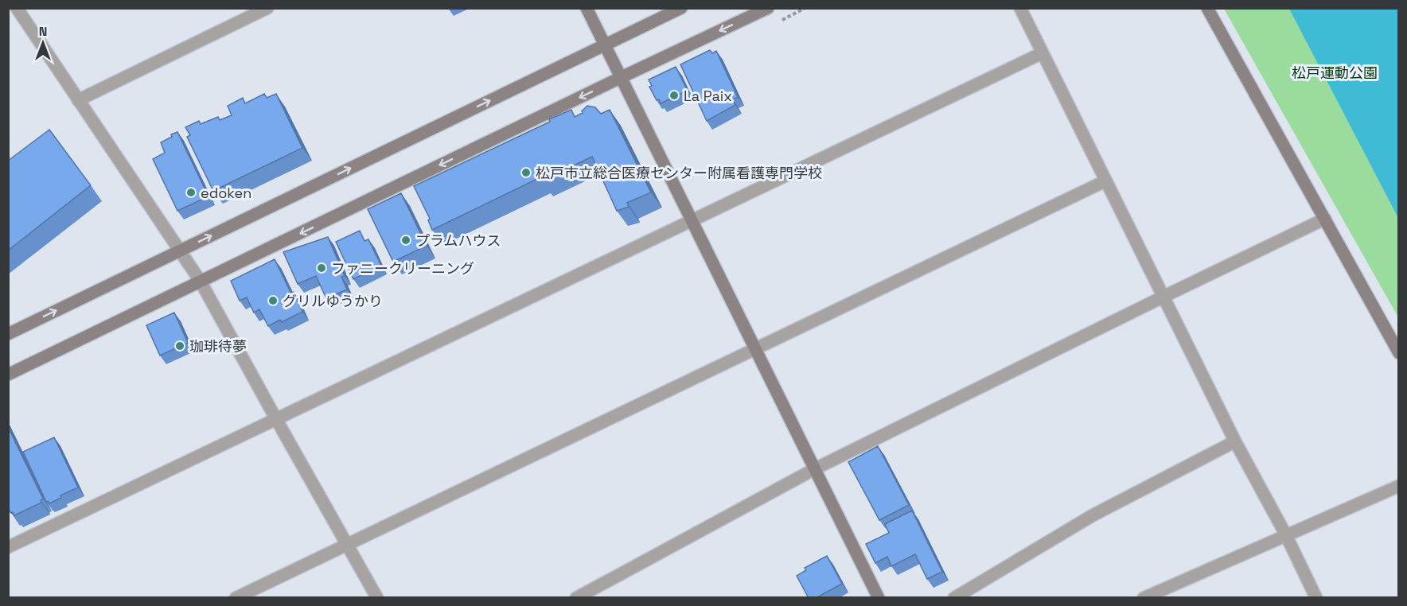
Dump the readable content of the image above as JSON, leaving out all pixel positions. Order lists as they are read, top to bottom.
{
  "parks": ["松戸運動公園"],
  "places": [
    "La Paix",
    "松戸市立総合医療センター附属看護専門学校",
    "edoken",
    "プラムハウス",
    "ファニークリーニング",
    "グリルゆうかり",
    "珈琲待夢"
  ],
  "north": "top"
}
